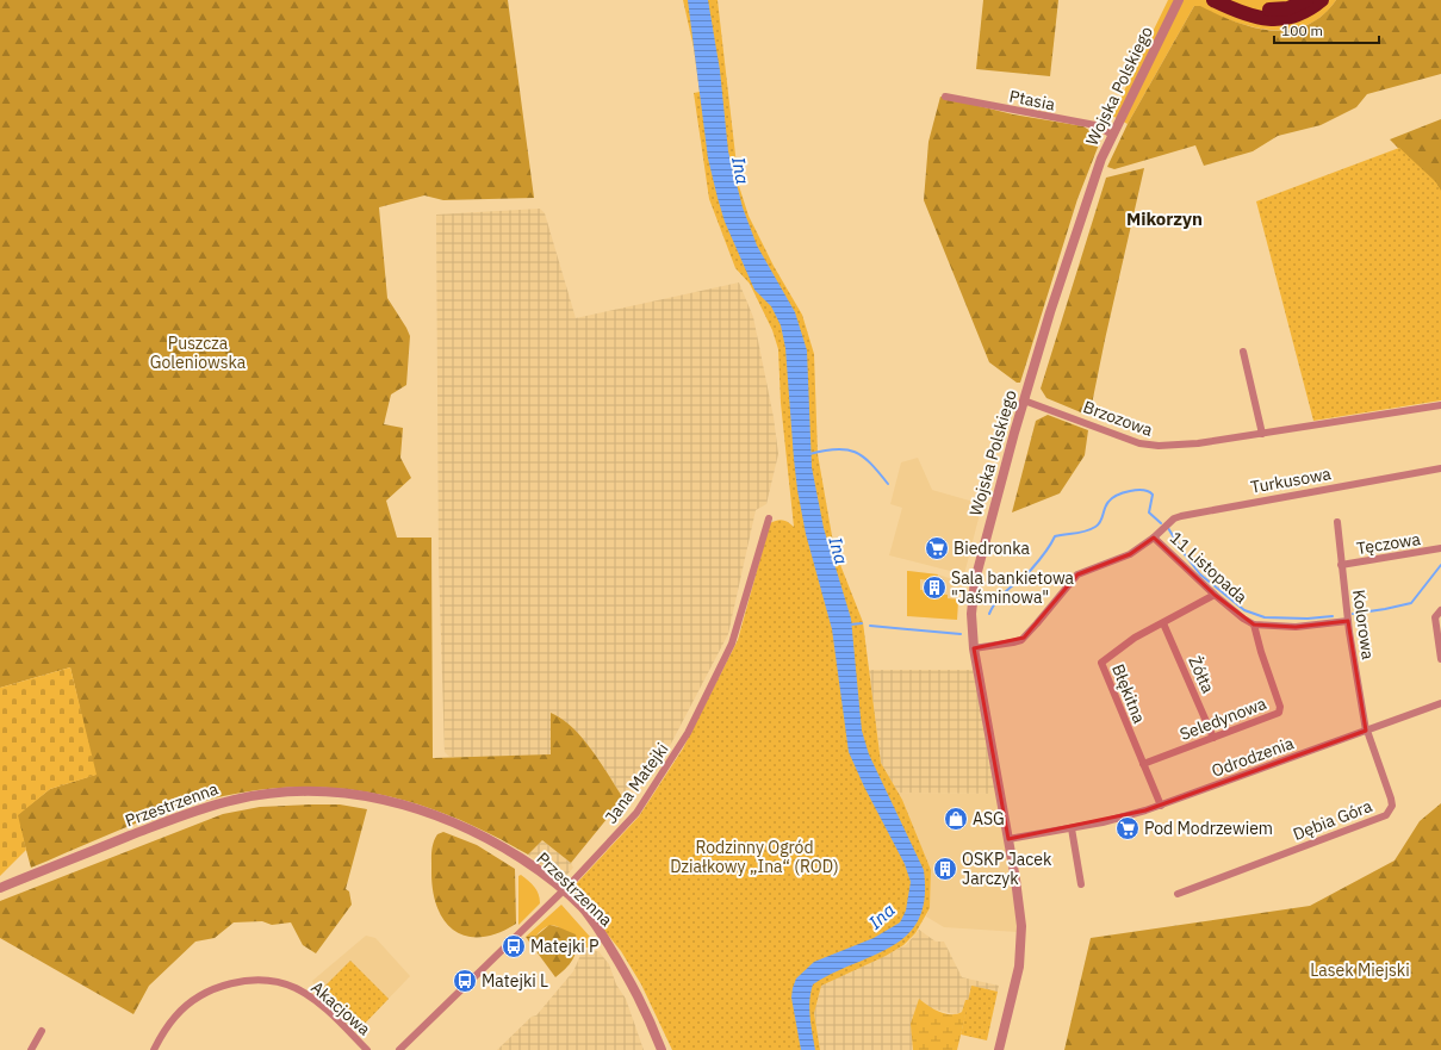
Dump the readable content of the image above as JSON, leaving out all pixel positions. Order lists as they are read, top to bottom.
{
  "streets": {
    "street": [
      "Wojska Polskiego",
      "Ptasia",
      "Brzozowa",
      "Turkusowa",
      "Tęczowa",
      "11 Listopada",
      "Kolorowa",
      "Żółta",
      "Błękitna",
      "Seledynowa",
      "Odrodzenia",
      "Jana Matejki",
      "Przestrzenna",
      "Dębia Góra",
      "Akacjowa"
    ]
  },
  "crossings": [
    ["Wojska Polskiego", "Ptasia"],
    ["Wojska Polskiego", "Brzozowa"],
    ["Wojska Polskiego", "11 Listopada"],
    ["Wojska Polskiego", "Odrodzenia"],
    ["Turkusowa", "11 Listopada"],
    ["Tęczowa", "Kolorowa"],
    ["11 Listopada", "Kolorowa"],
    ["11 Listopada", "Błękitna"],
    ["11 Listopada", "Seledynowa"],
    ["Kolorowa", "Odrodzenia"],
    ["Kolorowa", "Dębia Góra"],
    ["Żółta", "Błękitna"],
    ["Żółta", "Seledynowa"],
    ["Błękitna", "Seledynowa"],
    ["Błękitna", "Odrodzenia"],
    ["Odrodzenia", "Dębia Góra"],
    ["Jana Matejki", "Przestrzenna"]
  ],
  "districts": ["Mikorzyn"],
  "water": ["Ina"],
  "parks": ["Puszcza Goleniowska", "Rodzinny Ogród Działkowy „Ina“ (ROD)", "Lasek Miejski"],
  "places": {
    "supermarket": ["Biedronka", "Pod Modrzewiem"],
    "building": ["Sala bankietowa \"Jaśminowa\"", "OSKP Jacek Jarczyk"],
    "shop": ["ASG"],
    "bus stop": ["Matejki P", "Matejki L"]
  },
  "scale_bar": "100 m"
}
